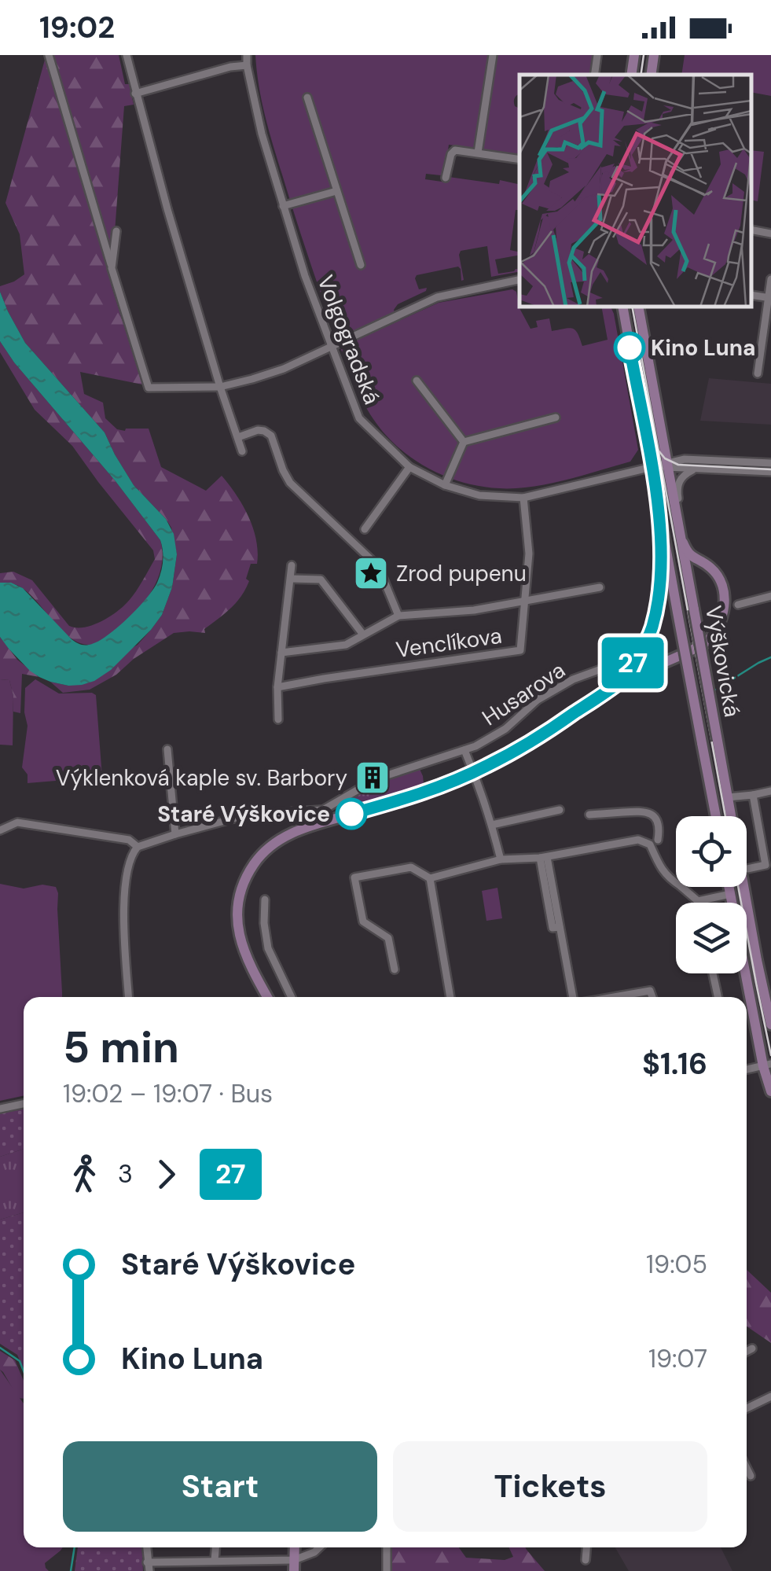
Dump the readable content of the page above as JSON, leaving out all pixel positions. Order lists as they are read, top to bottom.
{
  "streets": {
    "street": [
      "Volgogradská",
      "Venclíkova",
      "Výškovická",
      "Husarova"
    ]
  },
  "crossings": [
    ["Volgogradská", "Venclíkova"],
    ["Volgogradská", "Výškovická"]
  ],
  "places": {
    "other": ["Kino Luna", "Staré Výškovice"],
    "place": ["Zrod pupenu"],
    "building": ["Výklenková kaple sv. Barbory"]
  },
  "lines": ["bus line 27"],
  "page": {
    "status": "19:02",
    "on_map": "27",
    "heading": ["5 min", "19:02 – 19:07 · Bus", "$1.16"],
    "legs": ["3", "27"],
    "list": [
      {
        "name": "Staré Výškovice",
        "value": "19:05"
      },
      {
        "name": "Kino Luna",
        "value": "19:07"
      }
    ],
    "buttons": ["Start", "Tickets"]
  }
}
